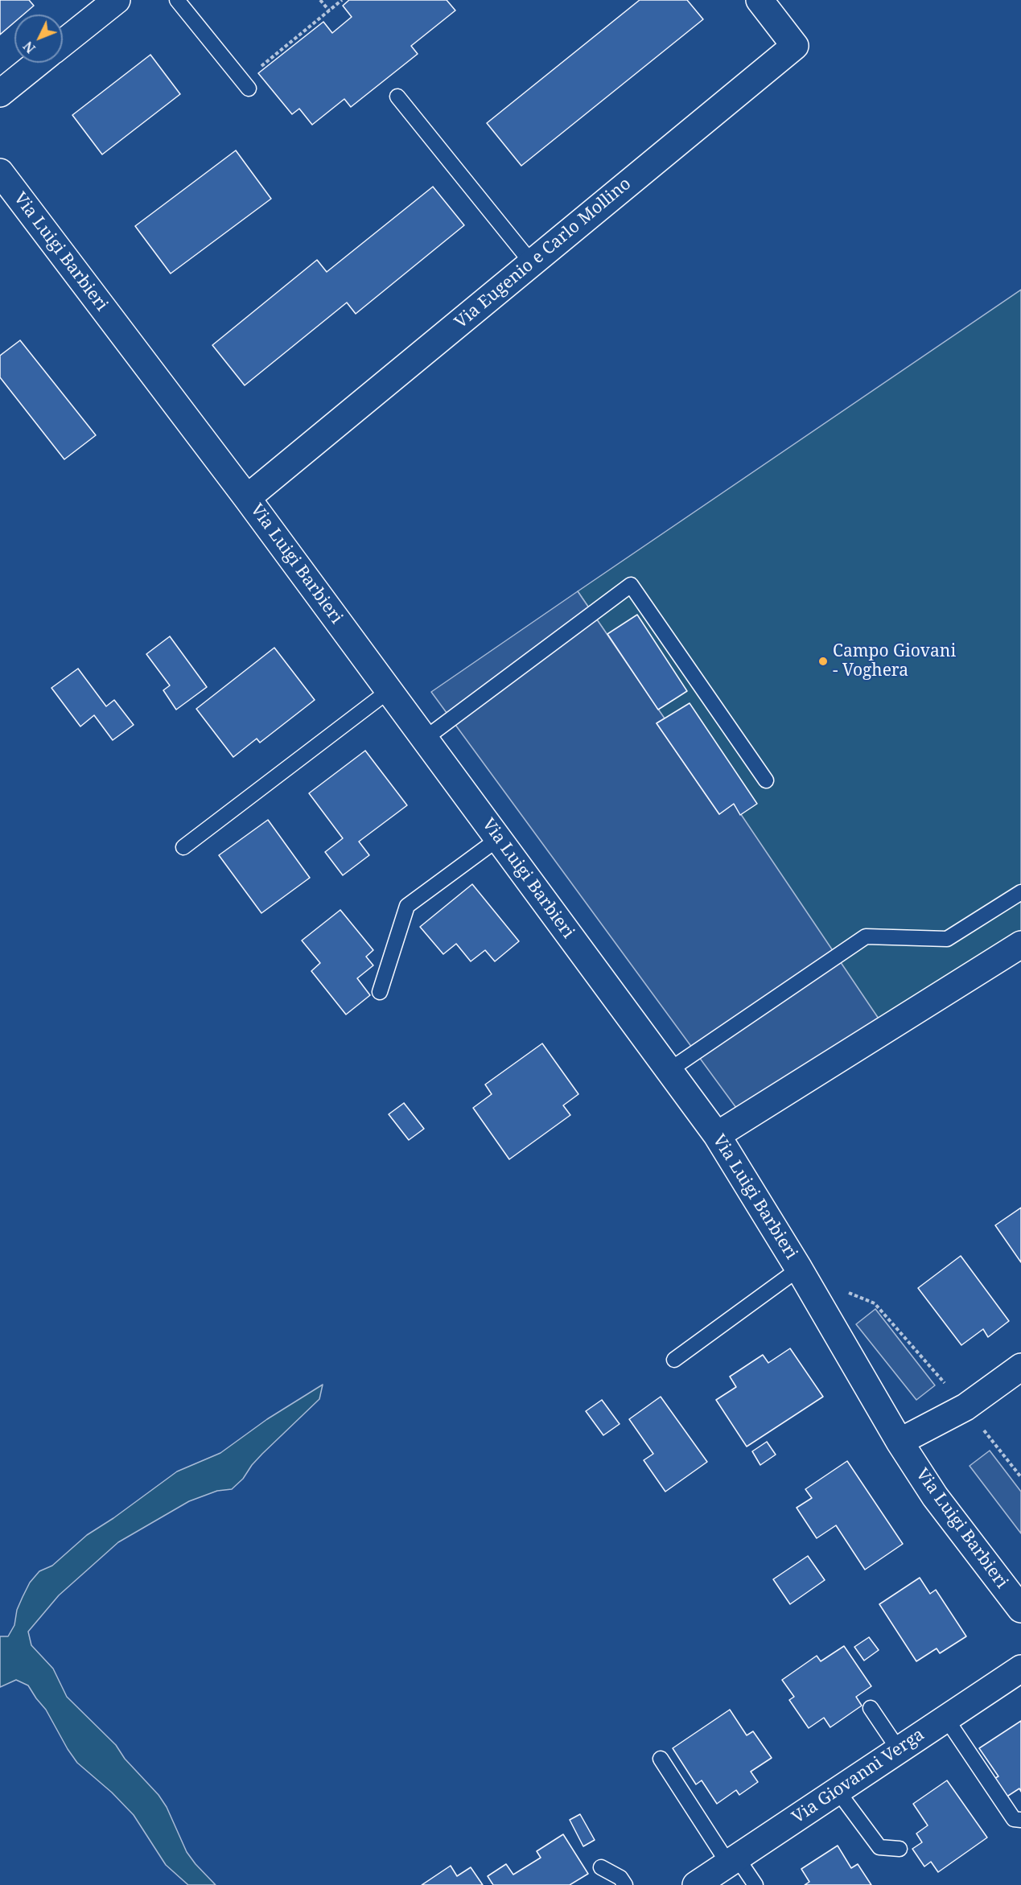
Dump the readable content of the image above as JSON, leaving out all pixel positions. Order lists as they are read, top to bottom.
{
  "streets": {
    "street": ["Via Luigi Barbieri", "Via Eugenio e Carlo Mollino", "Via Giovanni Verga"]
  },
  "crossings": [
    ["Via Luigi Barbieri", "Via Eugenio e Carlo Mollino"]
  ],
  "places": ["Campo Giovani - Voghera"],
  "north": "bottom left"
}
